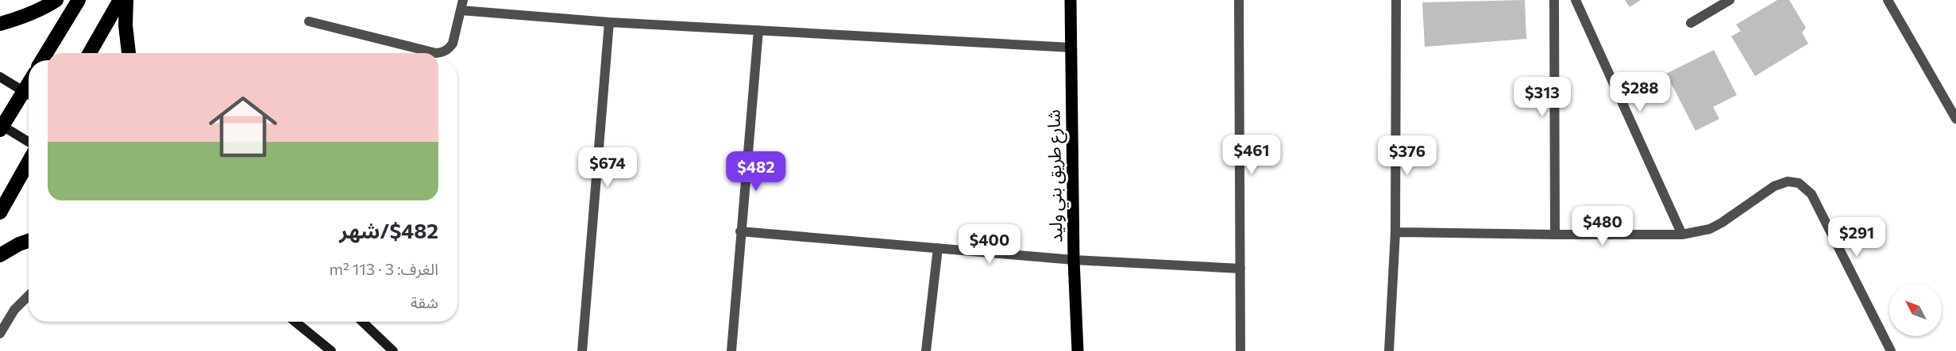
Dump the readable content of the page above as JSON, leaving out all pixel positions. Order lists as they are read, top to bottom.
{
  "streets": {
    "main road": ["شارع طريق بني وليد"]
  },
  "north": "top left",
  "page": {
    "list": [
      {
        "name": "$482/شهر",
        "note": "الغرف: 3 · 113 m² · شقة"
      }
    ],
    "price": [
      "$288",
      "$313",
      "$461",
      "$376",
      "$674",
      "$482",
      "$480",
      "$291",
      "$400"
    ]
  }
}
